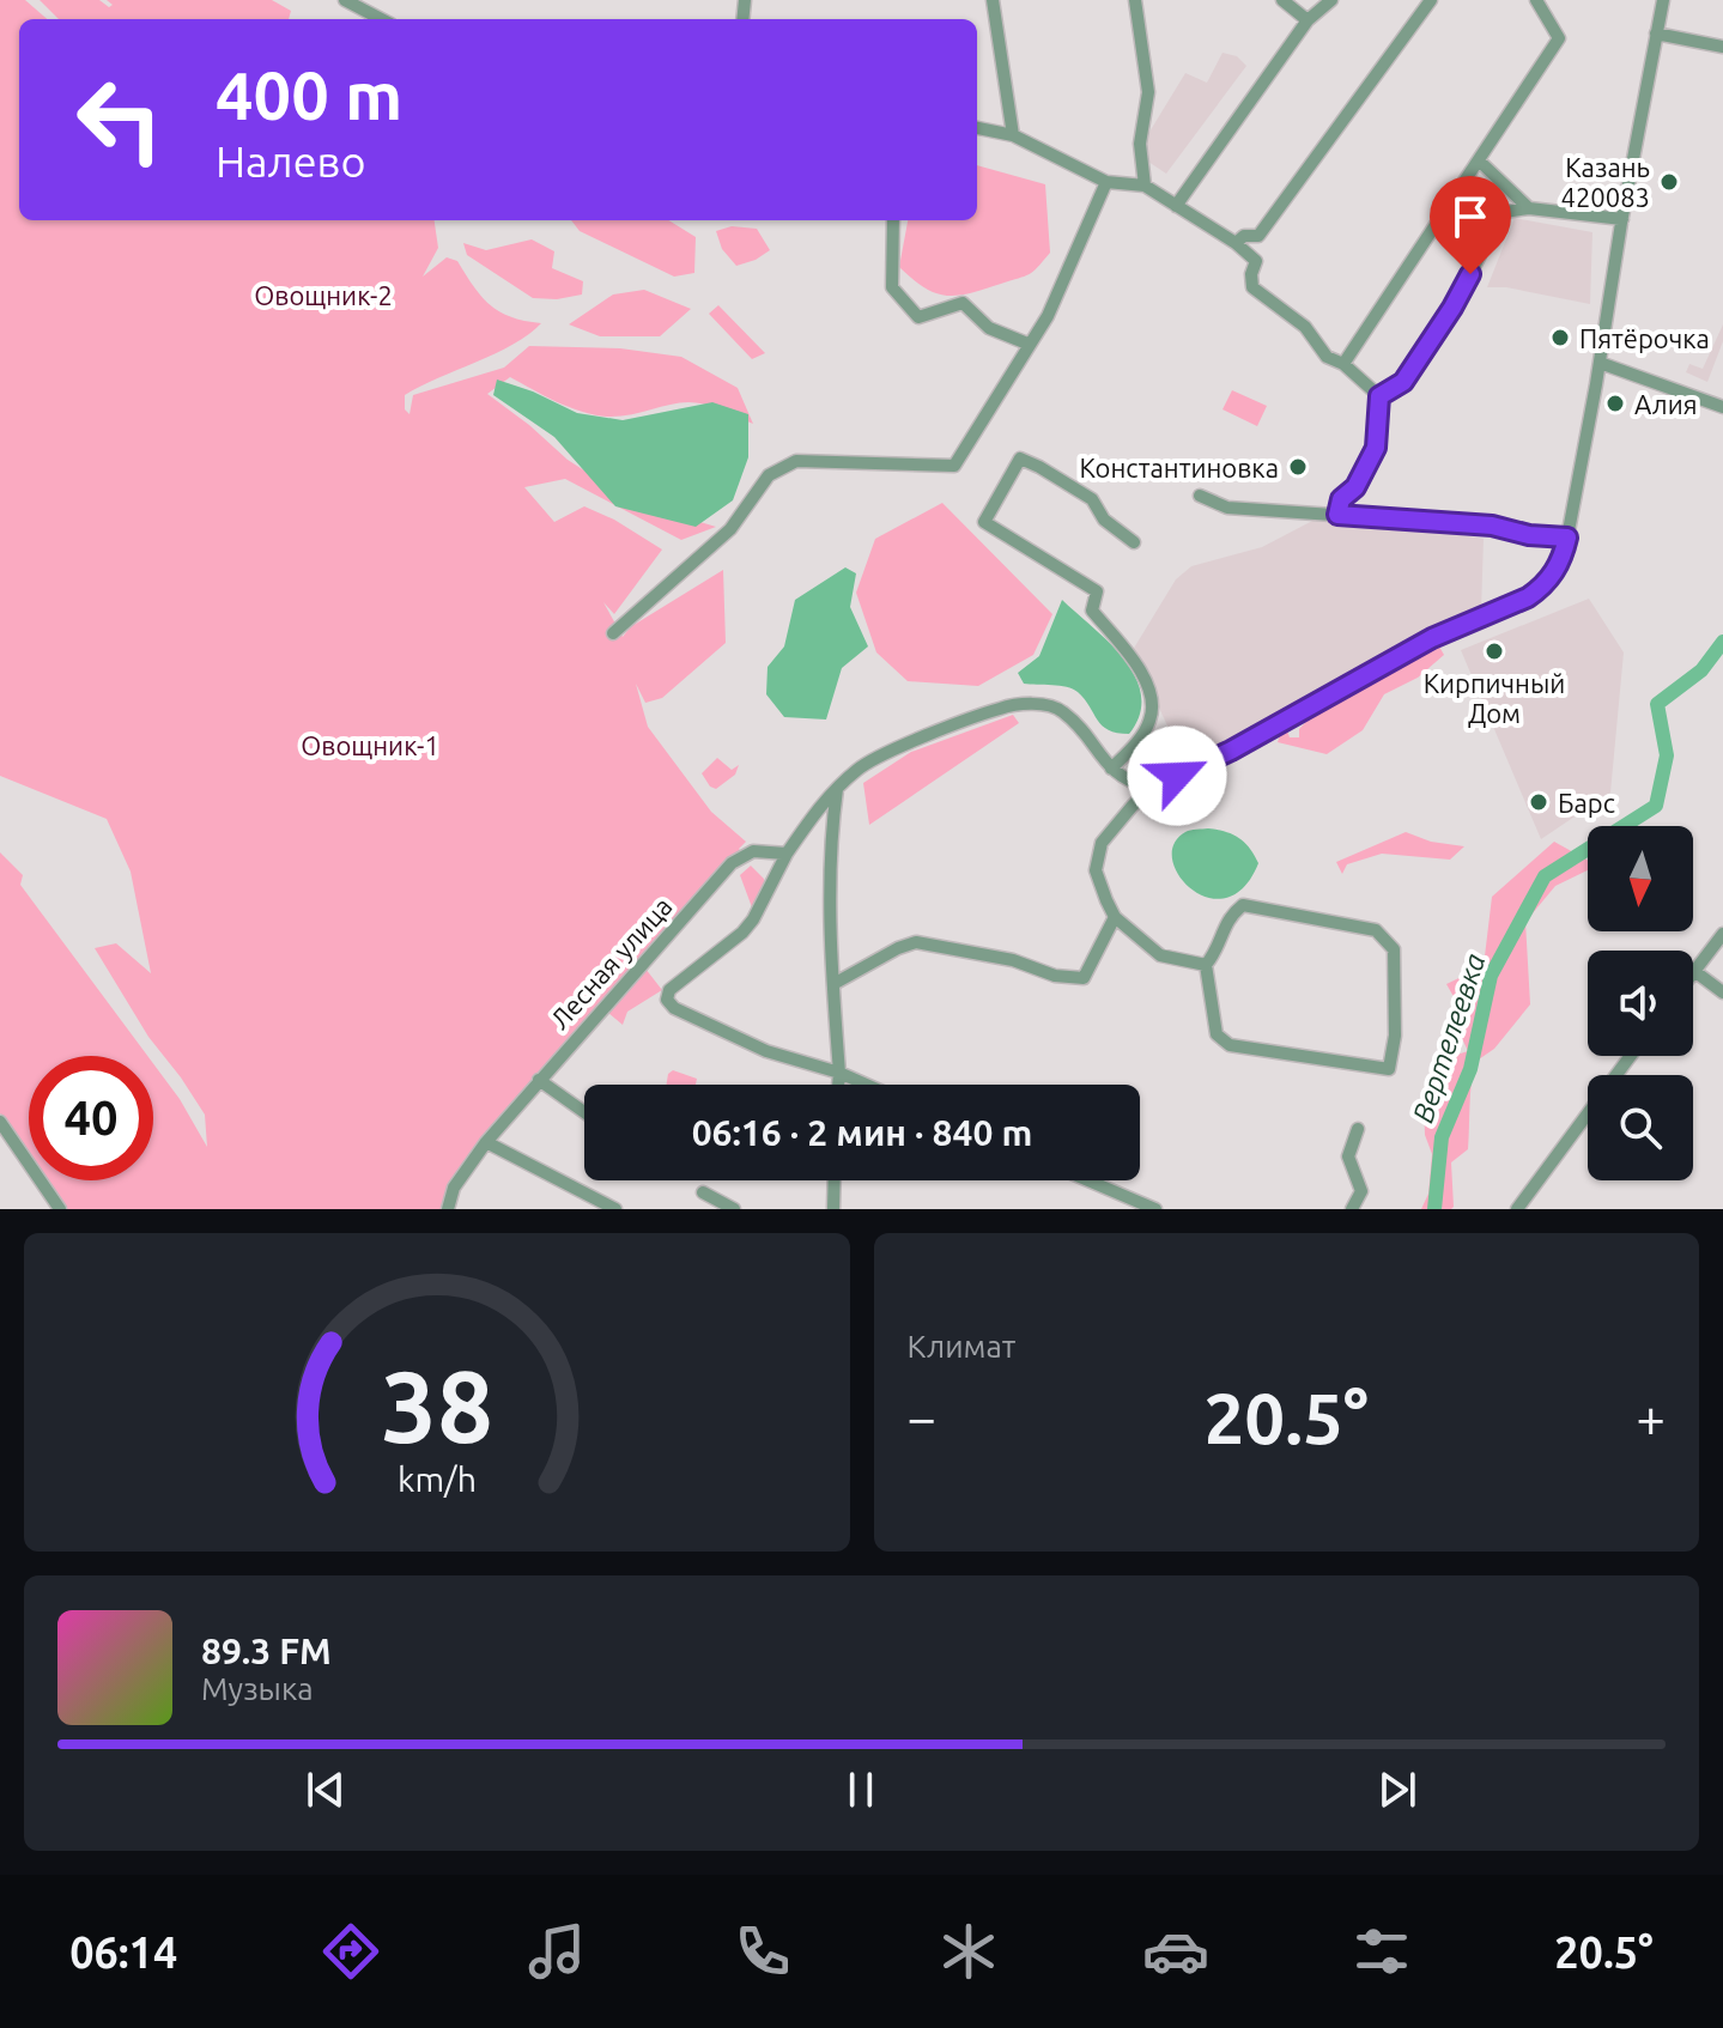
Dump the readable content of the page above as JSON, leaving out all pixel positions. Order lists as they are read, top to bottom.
{
  "streets": {
    "street": ["Лесная улица"]
  },
  "water": ["Вертелеевка"],
  "parks": ["Овощник-2", "Овощник-1"],
  "places": [
    "Казань 420083",
    "Пятёрочка",
    "Алия",
    "Константиновка",
    "Кирпичный Дом",
    "Барс"
  ],
  "north": "bottom",
  "page": {
    "turn": ["400 m", "Налево"],
    "limit": "40",
    "trip": "06:16 · 2 мин · 840 m",
    "tile": "Климат",
    "heat": ["−", "20.5°", "+"],
    "song": ["89.3 FM", "Музыка"],
    "tabs": ["06:14", "20.5°"],
    "gauge": ["38", "km/h"]
  }
}
